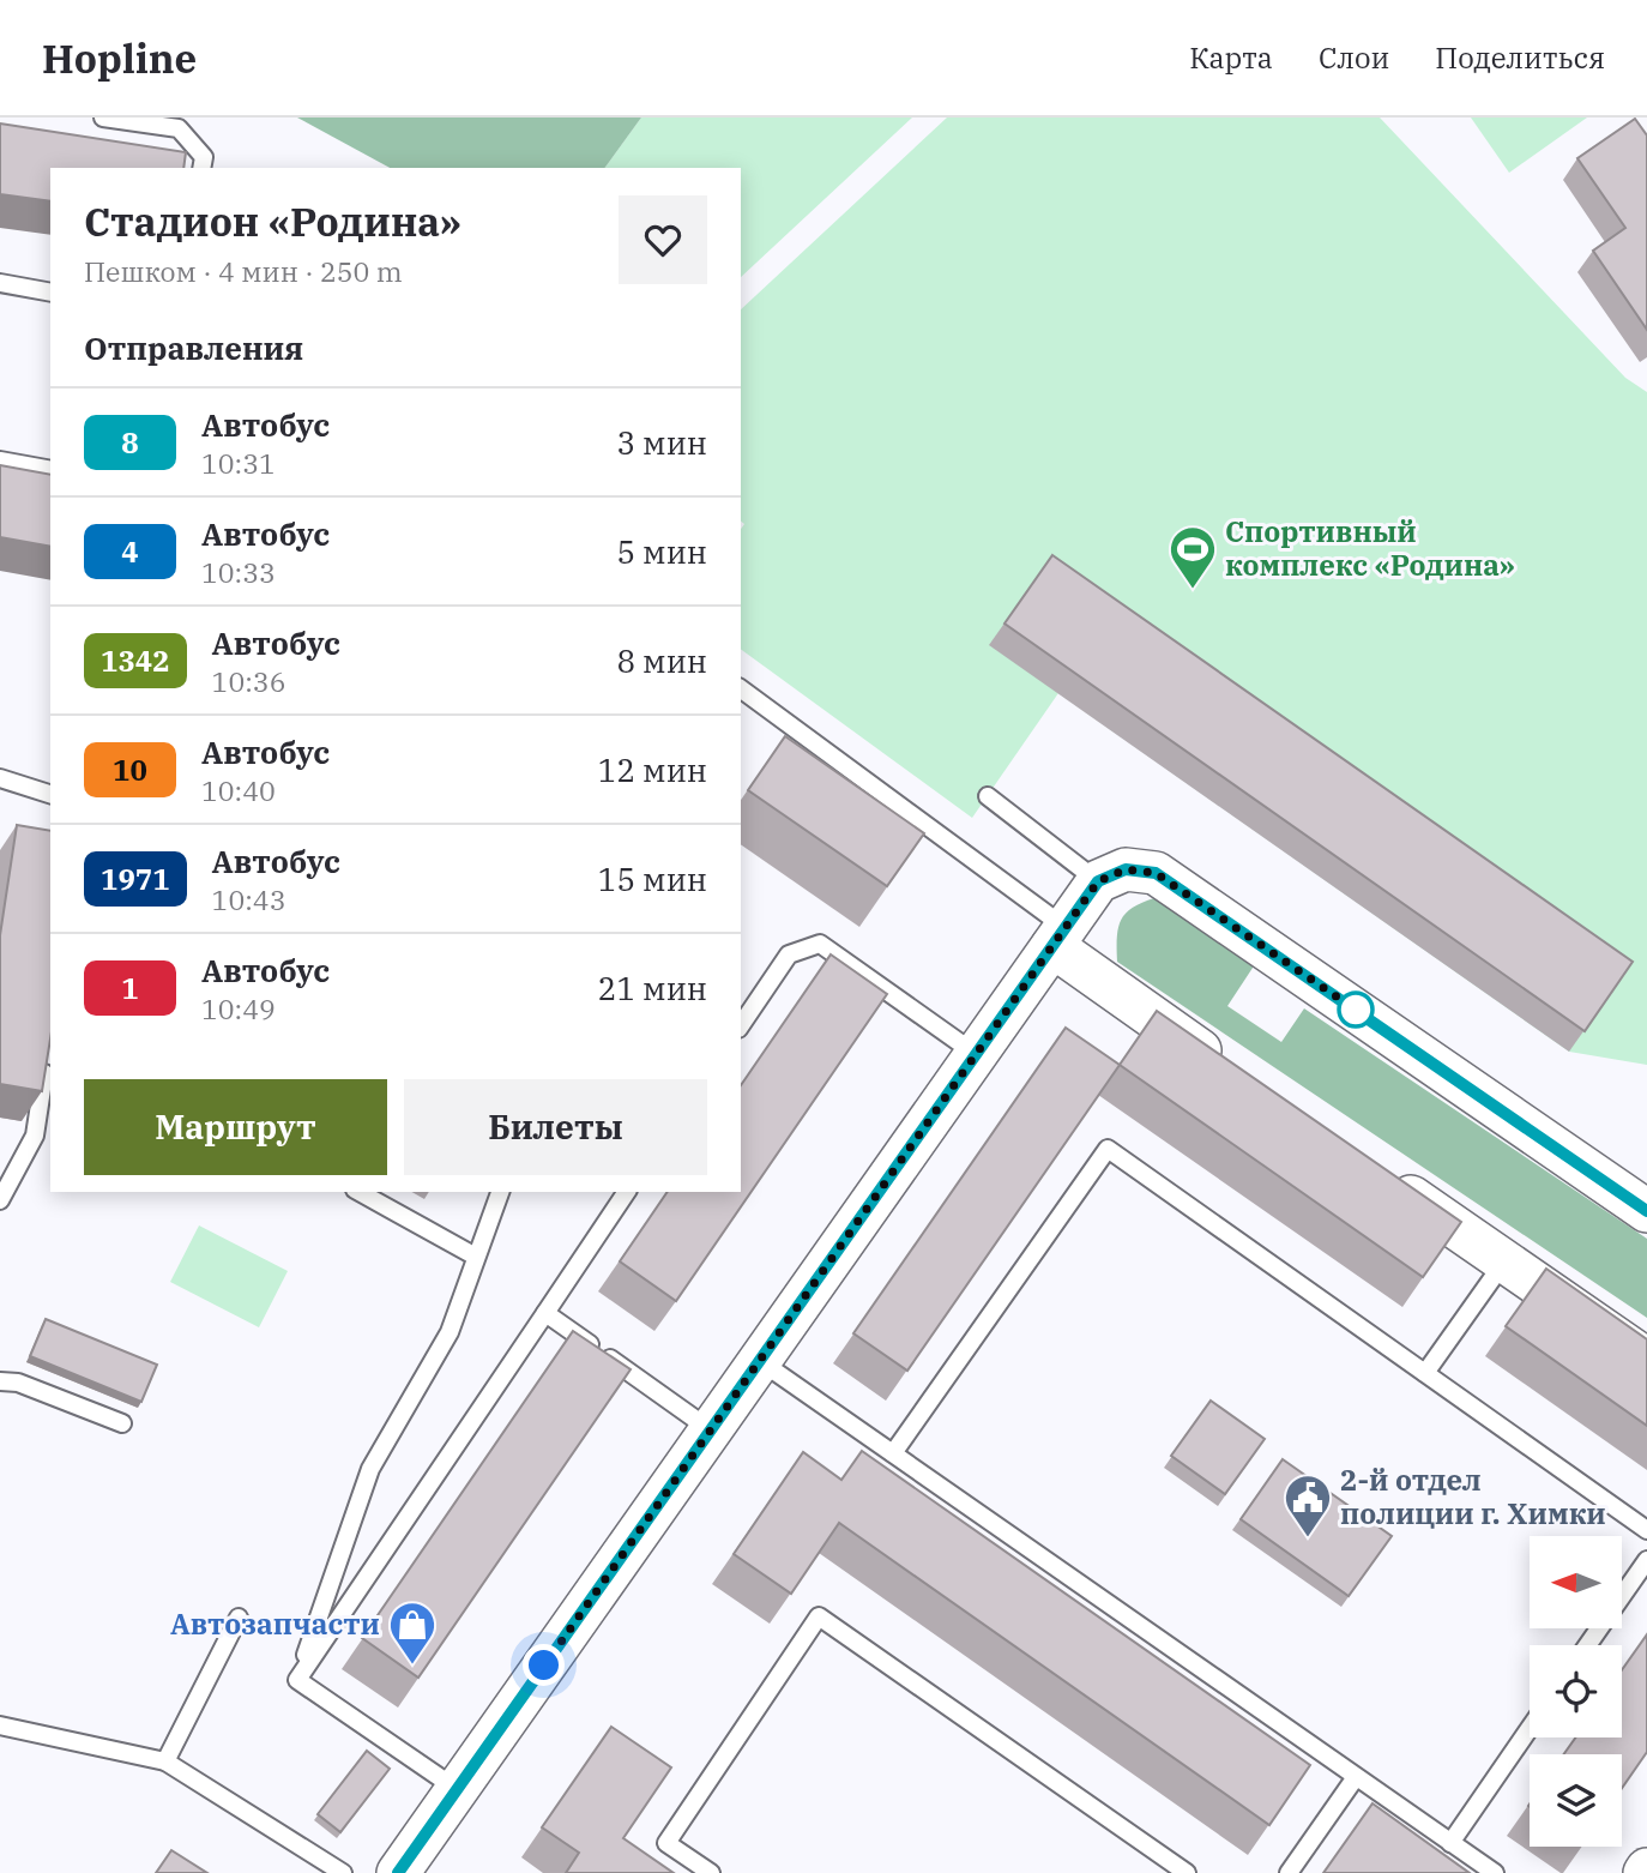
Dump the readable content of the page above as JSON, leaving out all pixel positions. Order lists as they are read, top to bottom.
{
  "places": {
    "sports": ["Спортивный комплекс «Родина»"],
    "public building": ["2-й отдел полиции г. Химки"],
    "shop": ["Автозапчасти"]
  },
  "lines": ["bus line 8"],
  "north": "left",
  "page": {
    "header": "Hopline",
    "nav": ["Карта", "Слои", "Поделиться"],
    "heading": [
      ["Стадион «Родина»", "Пешком · 4 мин · 250 m"],
      "Отправления"
    ],
    "list": [
      {
        "mark": "8",
        "name": "Автобус",
        "note": "10:31",
        "value": "3 мин"
      },
      {
        "mark": "4",
        "name": "Автобус",
        "note": "10:33",
        "value": "5 мин"
      },
      {
        "mark": "1342",
        "name": "Автобус",
        "note": "10:36",
        "value": "8 мин"
      },
      {
        "mark": "10",
        "name": "Автобус",
        "note": "10:40",
        "value": "12 мин"
      },
      {
        "mark": "1971",
        "name": "Автобус",
        "note": "10:43",
        "value": "15 мин"
      },
      {
        "mark": "1",
        "name": "Автобус",
        "note": "10:49",
        "value": "21 мин"
      }
    ],
    "buttons": ["Маршрут", "Билеты"]
  }
}
